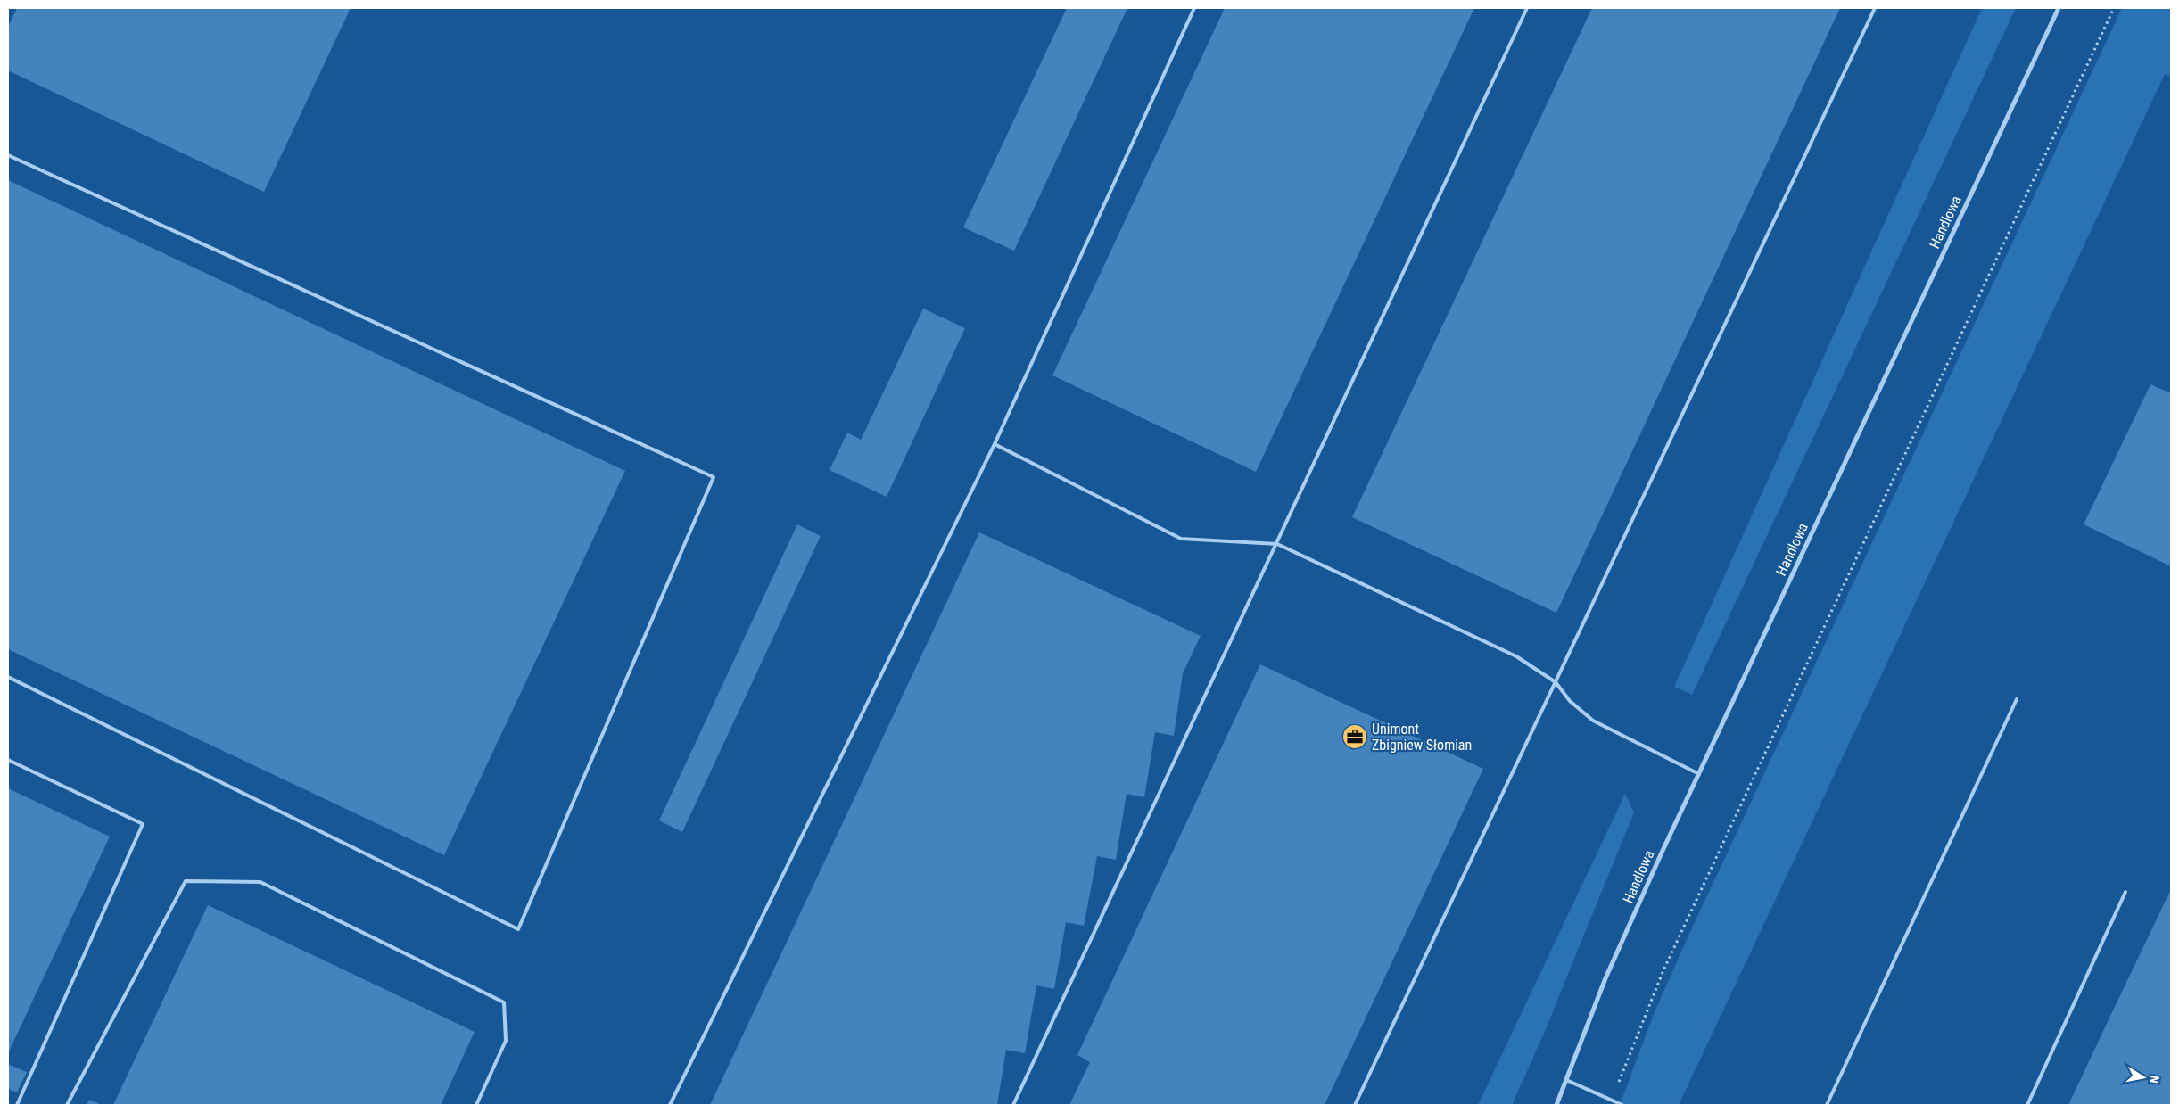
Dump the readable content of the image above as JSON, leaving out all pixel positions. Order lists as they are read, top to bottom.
{
  "streets": {
    "street": ["Handlowa"]
  },
  "places": {
    "office": ["Unimont Zbigniew Słomian"]
  },
  "north": "right"
}
